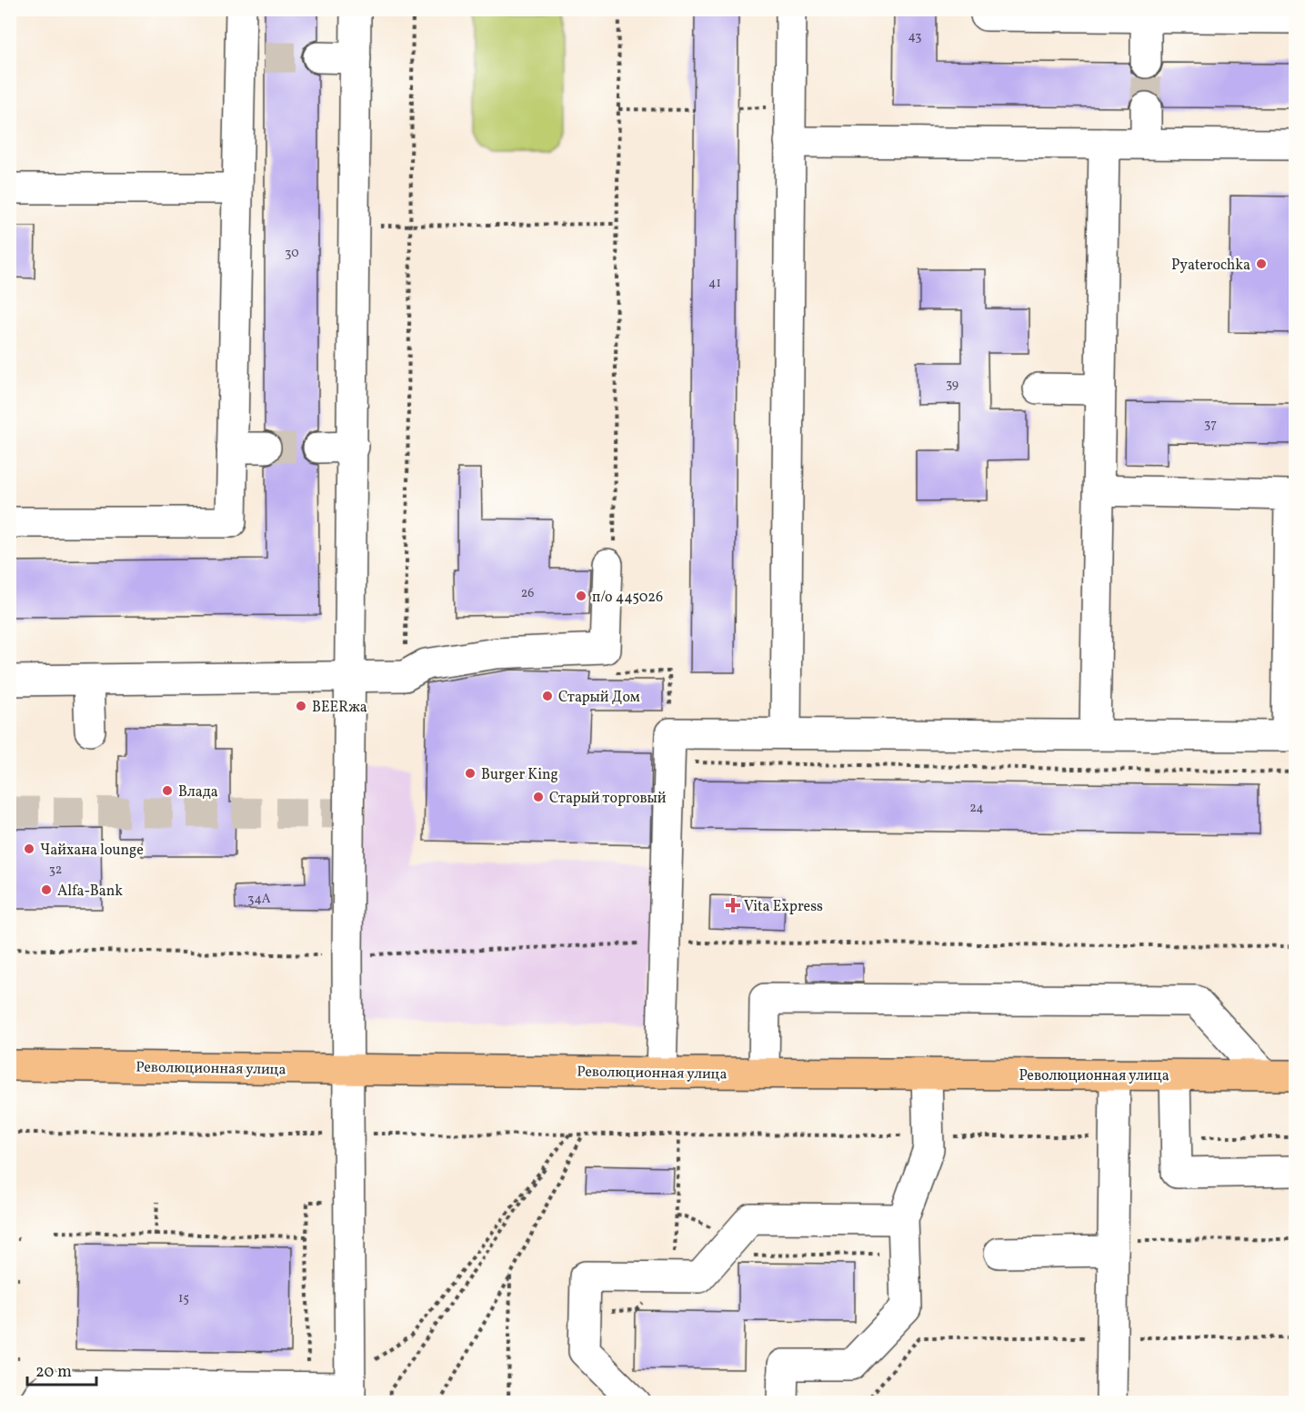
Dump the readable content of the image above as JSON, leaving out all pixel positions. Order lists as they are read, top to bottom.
{
  "streets": {
    "main road": ["Революционная улица"]
  },
  "places": {
    "other": [
      "Pyaterochka",
      "п/о 445026",
      "Старый Дом",
      "BEERжа",
      "Burger King",
      "Влада",
      "Старый торговый",
      "Чайхана lounge",
      "Alfa-Bank"
    ],
    "health": ["Vita Express"]
  },
  "house_numbers": [
    "43",
    "30",
    "41",
    "39",
    "37",
    "26",
    "24",
    "32",
    "34А",
    "15"
  ],
  "scale_bar": "20 m"
}
